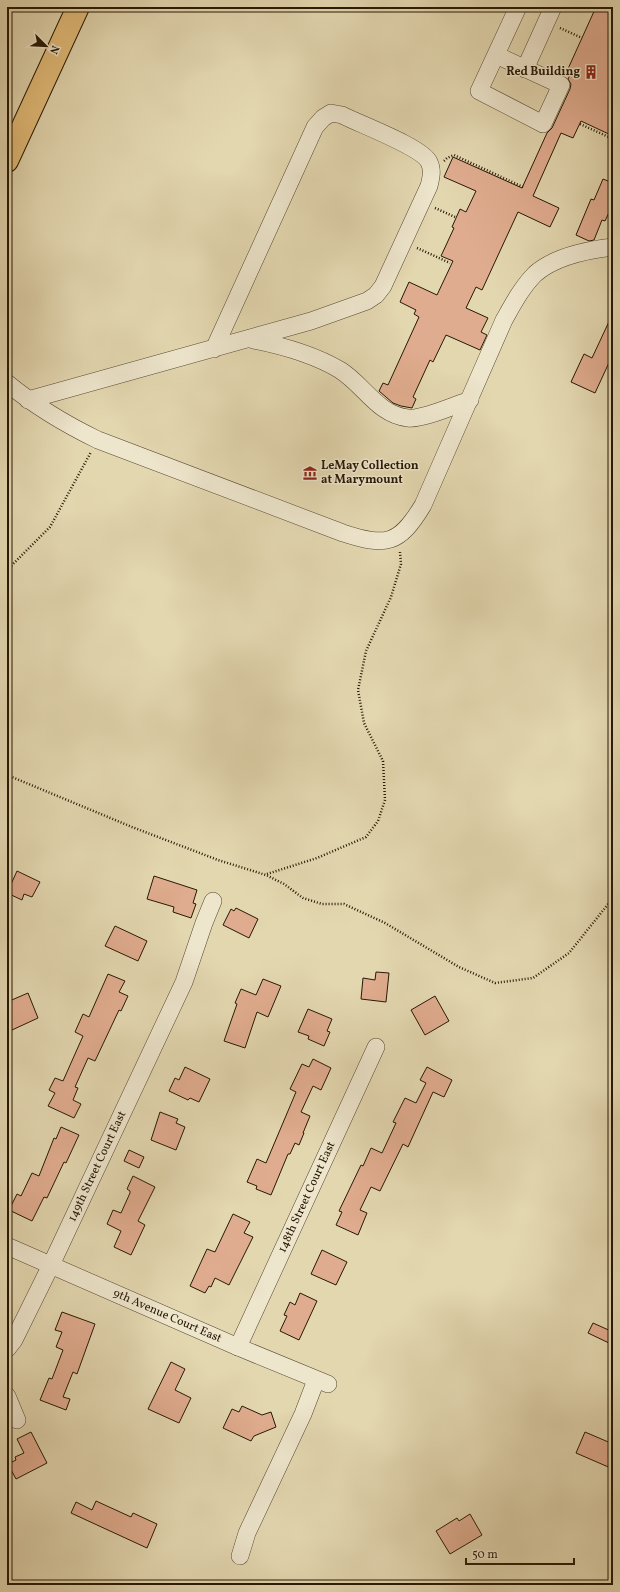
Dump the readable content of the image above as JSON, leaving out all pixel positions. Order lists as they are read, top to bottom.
{
  "streets": {
    "street": ["149th Street Court East", "148th Street Court East", "9th Avenue Court East"]
  },
  "crossings": [
    ["149th Street Court East", "9th Avenue Court East"],
    ["148th Street Court East", "9th Avenue Court East"]
  ],
  "places": {
    "building": ["Red Building"],
    "museum": ["LeMay Collection at Marymount"]
  },
  "scale_bar": "50 m",
  "north": "bottom right"
}
